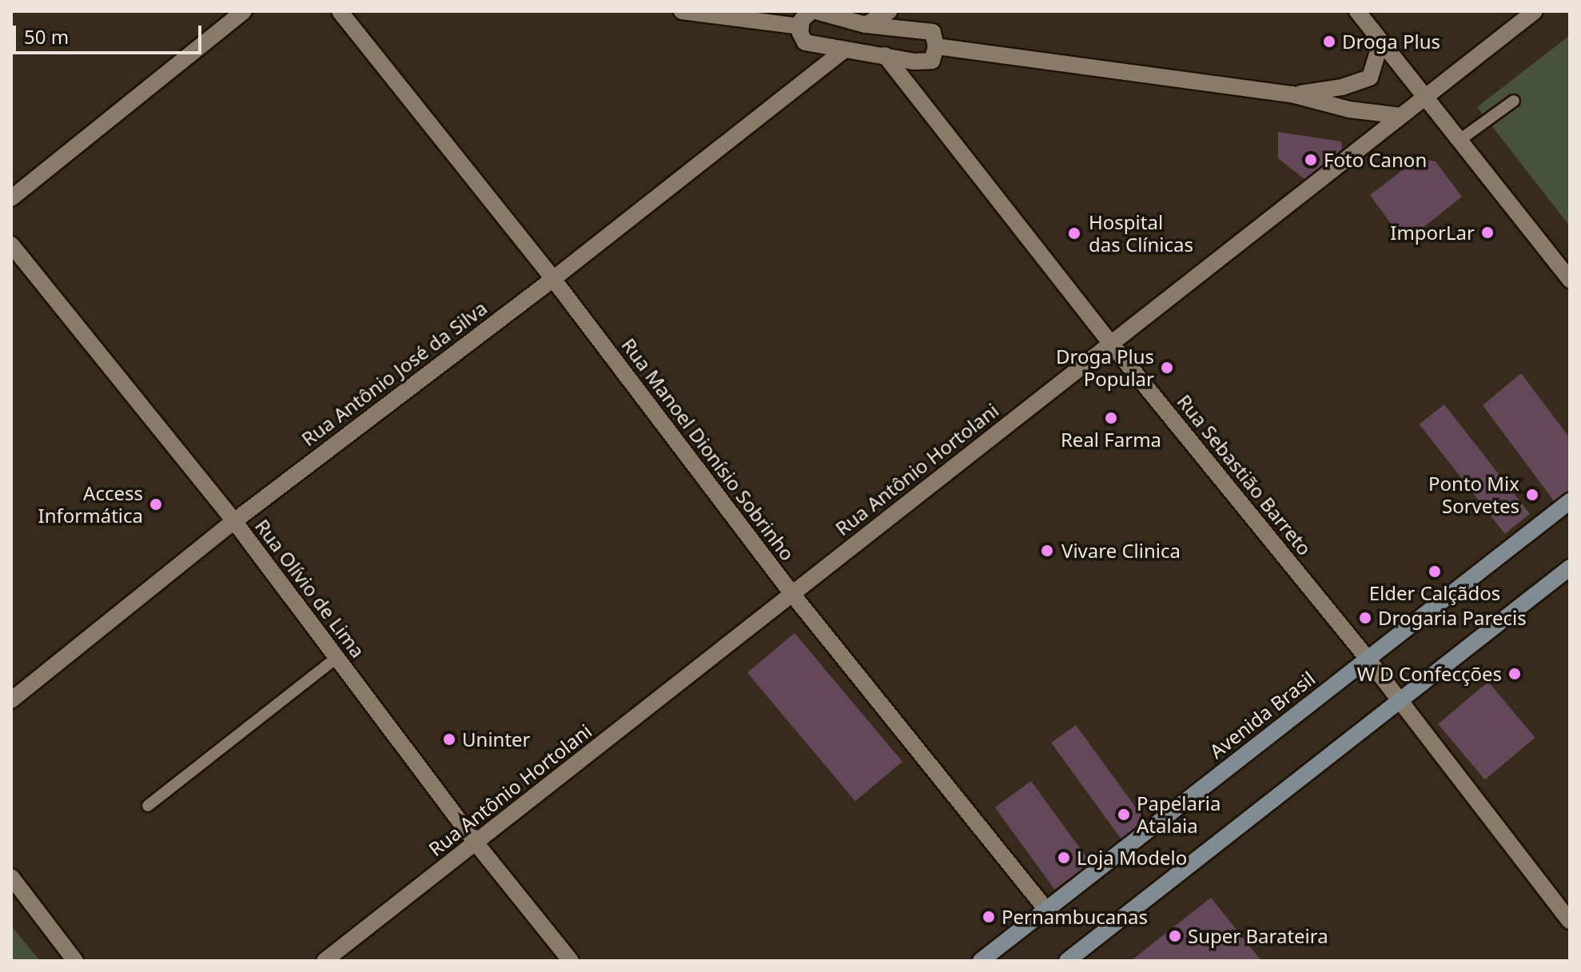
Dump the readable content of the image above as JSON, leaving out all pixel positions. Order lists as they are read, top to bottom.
{
  "streets": {
    "main road": ["Avenida Brasil"],
    "street": [
      "Rua Antônio José da Silva",
      "Rua Manoel Dionísio Sobrinho",
      "Rua Antônio Hortolani",
      "Rua Sebastião Barreto",
      "Rua Olívio de Lima"
    ]
  },
  "crossings": [
    ["Rua Antônio José da Silva", "Rua Manoel Dionísio Sobrinho"],
    ["Rua Antônio José da Silva", "Rua Olívio de Lima"],
    ["Rua Manoel Dionísio Sobrinho", "Rua Antônio Hortolani"],
    ["Rua Manoel Dionísio Sobrinho", "Avenida Brasil"],
    ["Rua Antônio Hortolani", "Rua Sebastião Barreto"],
    ["Rua Antônio Hortolani", "Rua Olívio de Lima"],
    ["Rua Sebastião Barreto", "Avenida Brasil"]
  ],
  "places": [
    "Droga Plus",
    "Foto Canon",
    "ImporLar",
    "Hospital das Clínicas",
    "Droga Plus Popular",
    "Real Farma",
    "Ponto Mix Sorvetes",
    "Access Informática",
    "Vivare Clinica",
    "Elder Calçãdos",
    "Drogaria Parecis",
    "W D Confecções",
    "Uninter",
    "Papelaria Atalaia",
    "Loja Modelo",
    "Pernambucanas",
    "Super Barateira"
  ],
  "scale_bar": "50 m"
}
